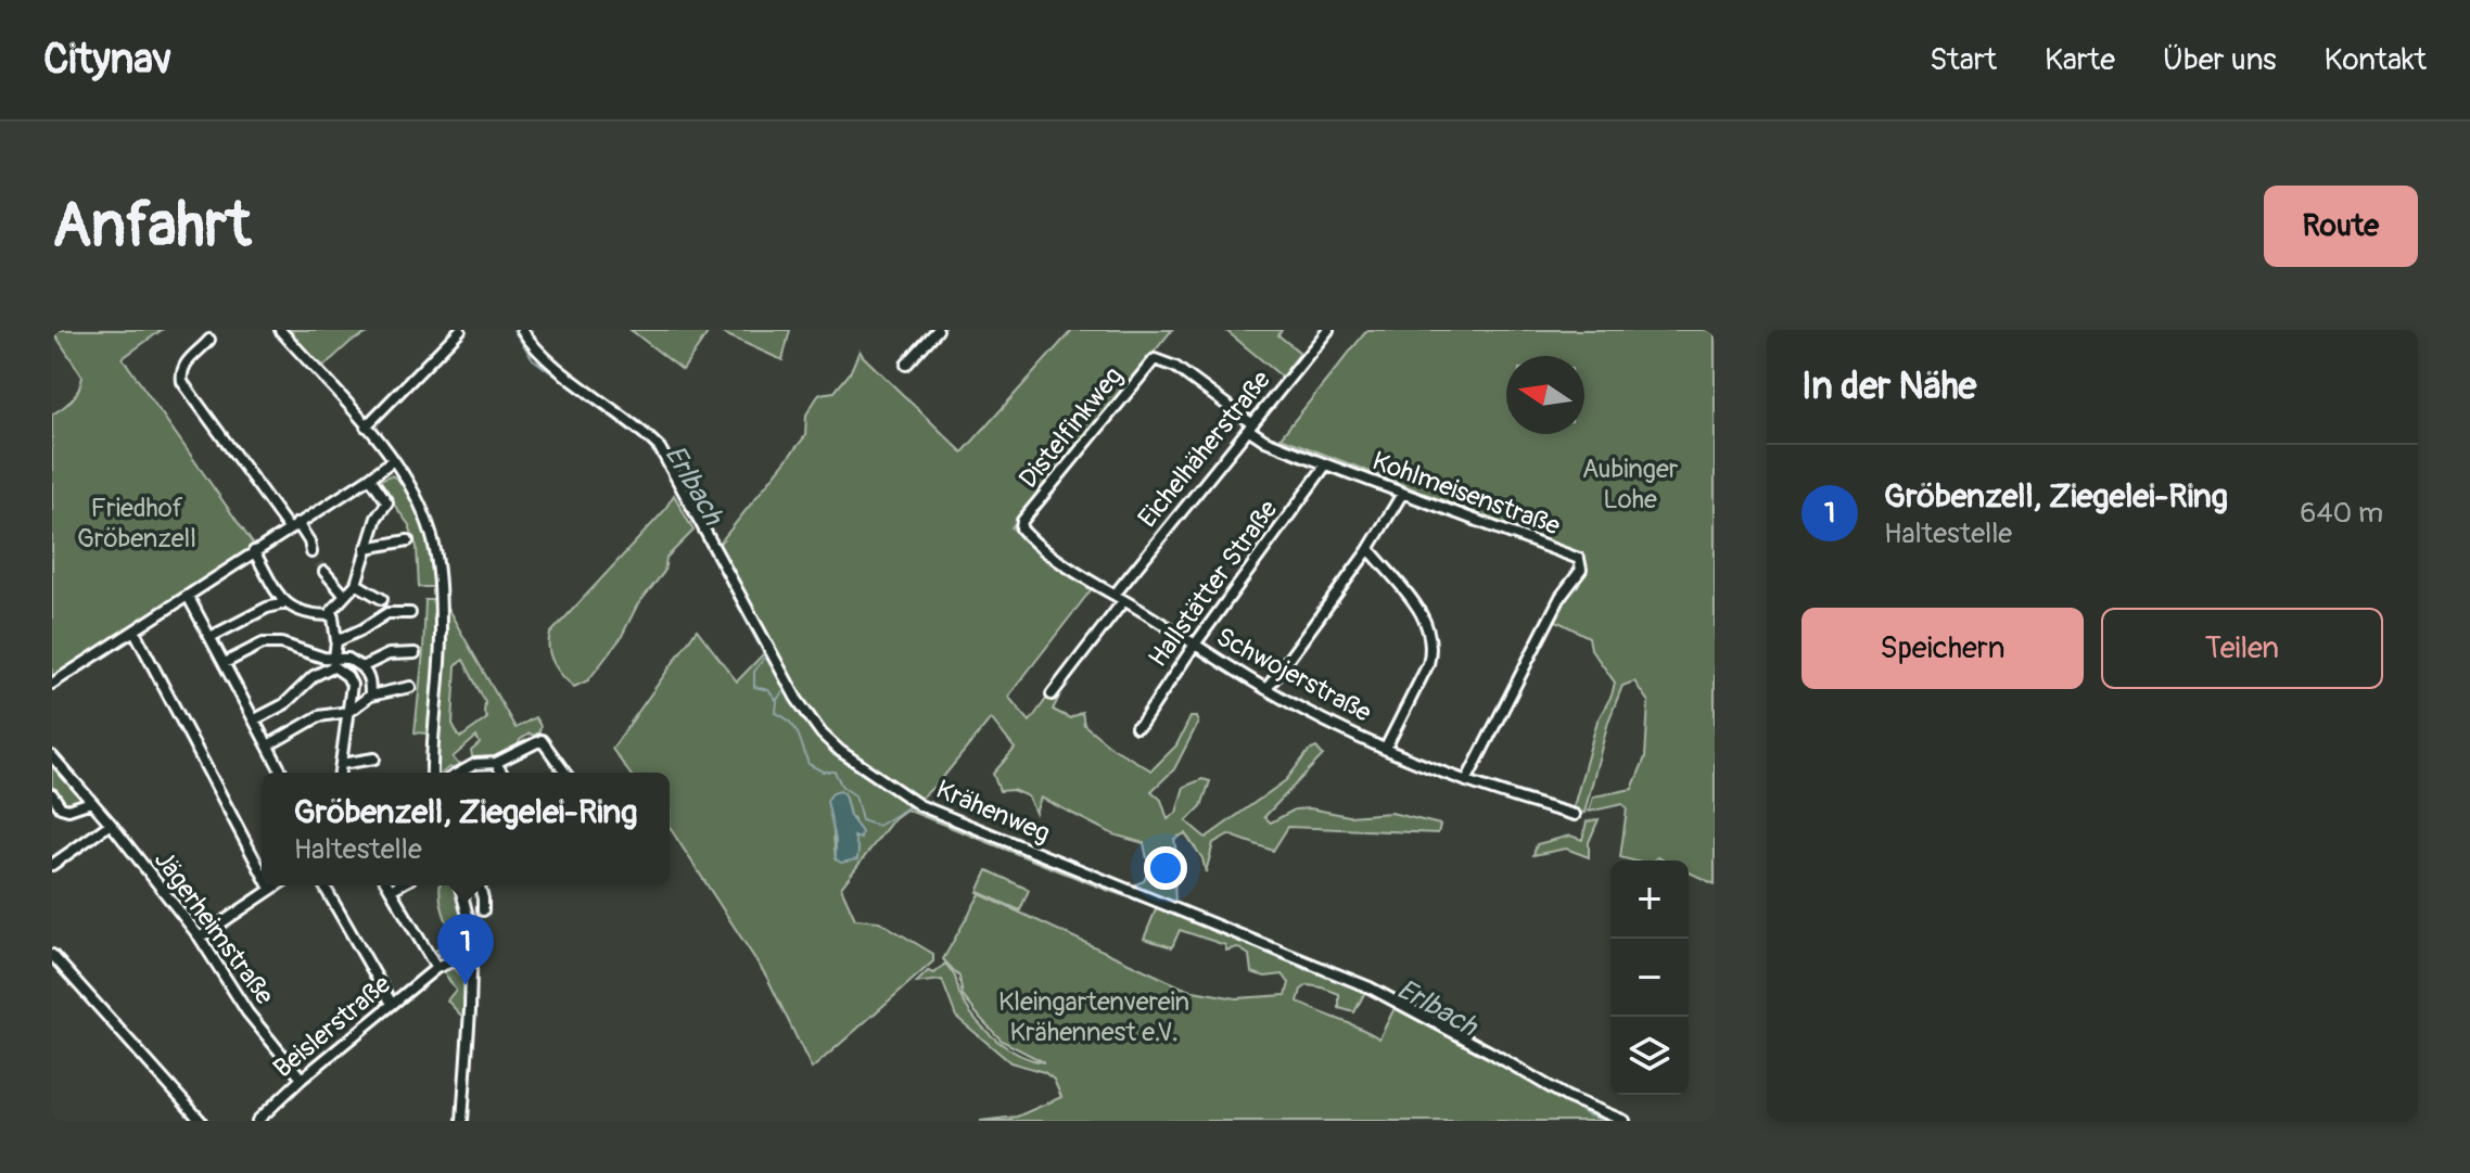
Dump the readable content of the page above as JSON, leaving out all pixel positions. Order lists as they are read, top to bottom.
{
  "streets": {
    "street": [
      "Distelfinkweg",
      "Eichelhäherstraße",
      "Kohlmeisenstraße",
      "Hallstätter Straße",
      "Schwojerstraße",
      "Krähenweg",
      "Jägerheimstraße",
      "Beislerstraße"
    ]
  },
  "crossings": [
    ["Distelfinkweg", "Kohlmeisenstraße"],
    ["Distelfinkweg", "Schwojerstraße"],
    ["Eichelhäherstraße", "Kohlmeisenstraße"],
    ["Eichelhäherstraße", "Schwojerstraße"],
    ["Kohlmeisenstraße", "Hallstätter Straße"],
    ["Kohlmeisenstraße", "Schwojerstraße"],
    ["Hallstätter Straße", "Schwojerstraße"],
    ["Jägerheimstraße", "Beislerstraße"]
  ],
  "water": ["Erlbach"],
  "parks": ["Aubinger Lohe", "Friedhof Gröbenzell", "Kleingartenverein Krähennest e.V."],
  "north": "left",
  "page": {
    "header": "Citynav",
    "nav": [
      "Start",
      "Karte",
      "Über uns",
      "Kontakt"
    ],
    "buttons": [
      "Route",
      ["Speichern", "Teilen"]
    ],
    "title": "Anfahrt",
    "heading": "In der Nähe",
    "list": [
      {
        "mark": "1",
        "name": "Gröbenzell, Ziegelei-Ring",
        "note": "Haltestelle",
        "value": "640 m"
      }
    ],
    "popup": ["Gröbenzell, Ziegelei-Ring", "Haltestelle"],
    "map_buttons": ["+", "−"],
    "pins": "1"
  }
}
